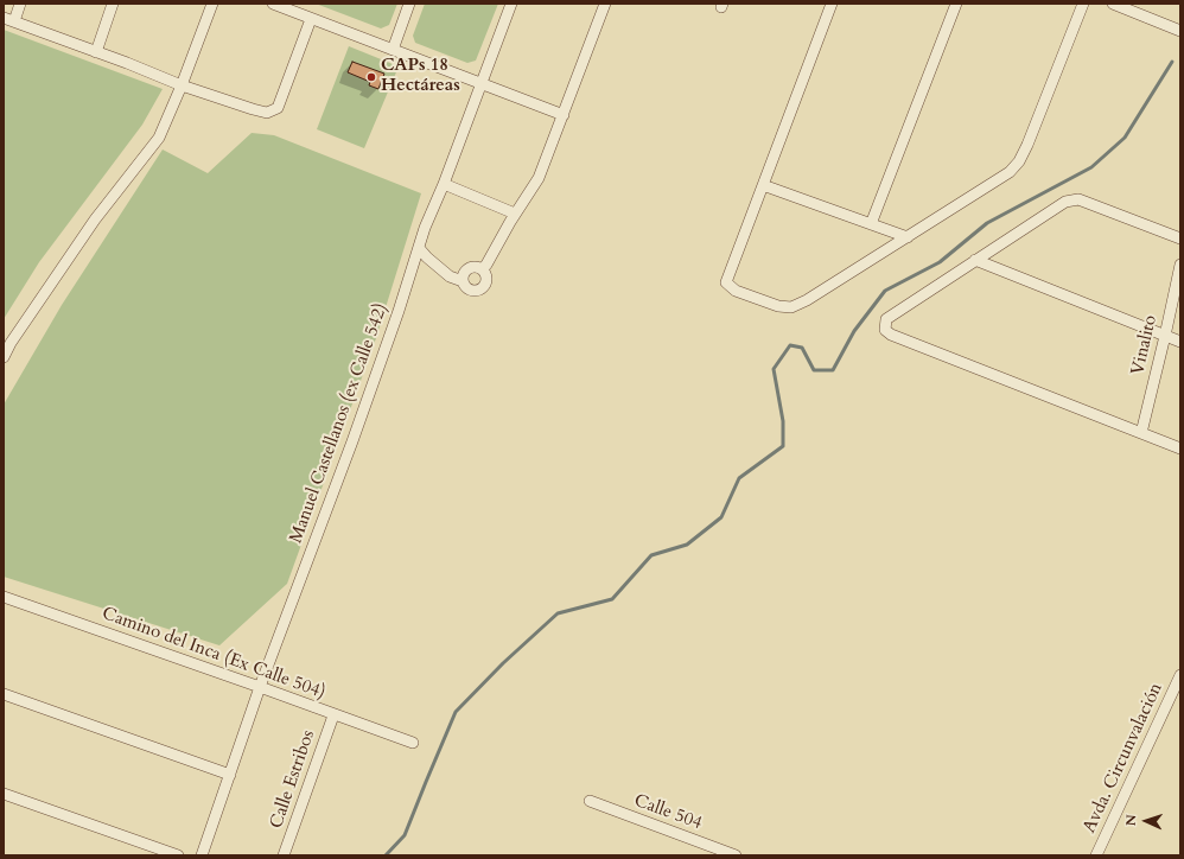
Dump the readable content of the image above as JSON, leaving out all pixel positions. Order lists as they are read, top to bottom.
{
  "streets": {
    "street": [
      "Vinalito",
      "Manuel Castellanos (ex Calle 542)",
      "Camino del Inca (Ex Calle 504)",
      "Avda. Circunvalación",
      "Calle Estribos",
      "Calle 504"
    ]
  },
  "crossings": [
    ["Manuel Castellanos (ex Calle 542)", "Camino del Inca (Ex Calle 504)"],
    ["Camino del Inca (Ex Calle 504)", "Calle Estribos"]
  ],
  "places": ["CAPs 18 Hectáreas"],
  "north": "left"
}
